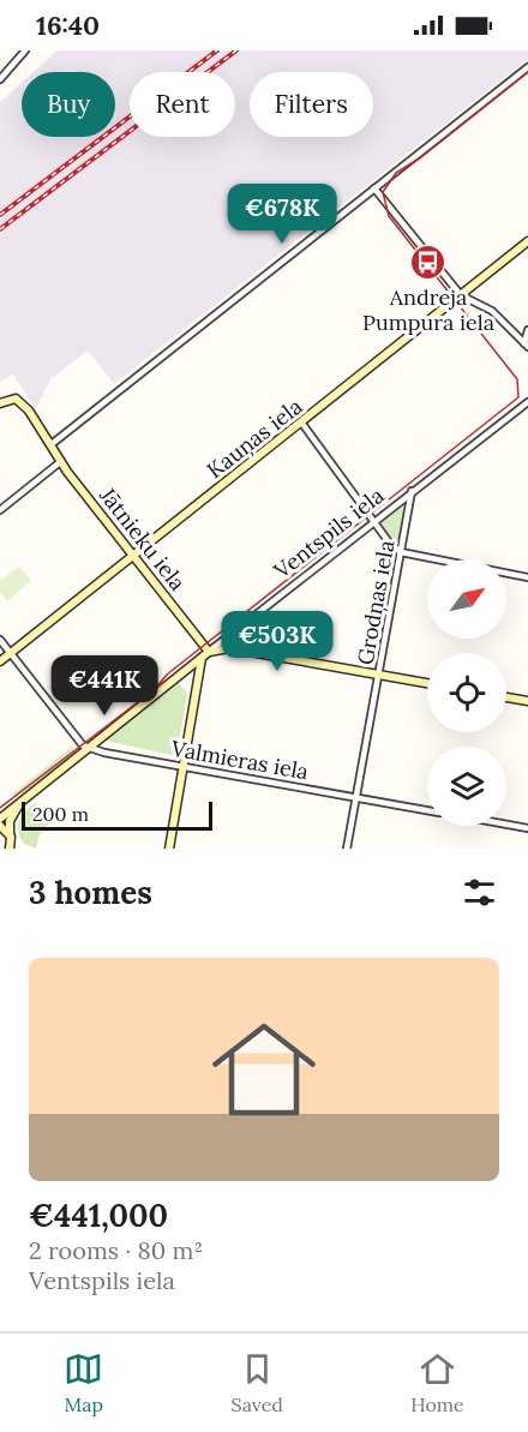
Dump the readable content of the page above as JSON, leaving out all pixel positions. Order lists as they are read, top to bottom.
{
  "streets": {
    "street": [
      "Kauņas iela",
      "Ventspils iela",
      "Jātnieku iela",
      "Grodņas iela",
      "Valmieras iela"
    ]
  },
  "crossings": [
    ["Kauņas iela", "Jātnieku iela"],
    ["Ventspils iela", "Jātnieku iela"],
    ["Ventspils iela", "Grodņas iela"],
    ["Ventspils iela", "Valmieras iela"],
    ["Grodņas iela", "Valmieras iela"]
  ],
  "places": {
    "bus stop": ["Andreja Pumpura iela"]
  },
  "scale_bar": "200 m",
  "north": "top right",
  "page": {
    "status": "16:40",
    "chip": ["Buy", "Rent", "Filters"],
    "price": ["€678K", "€503K", "€441K"],
    "scale": "200 m",
    "heading": "3 homes",
    "list": [
      {
        "name": "€441,000",
        "note": "2 rooms · 80 m² · Ventspils iela"
      }
    ],
    "tabs": ["Map", "Saved", "Home"]
  }
}
